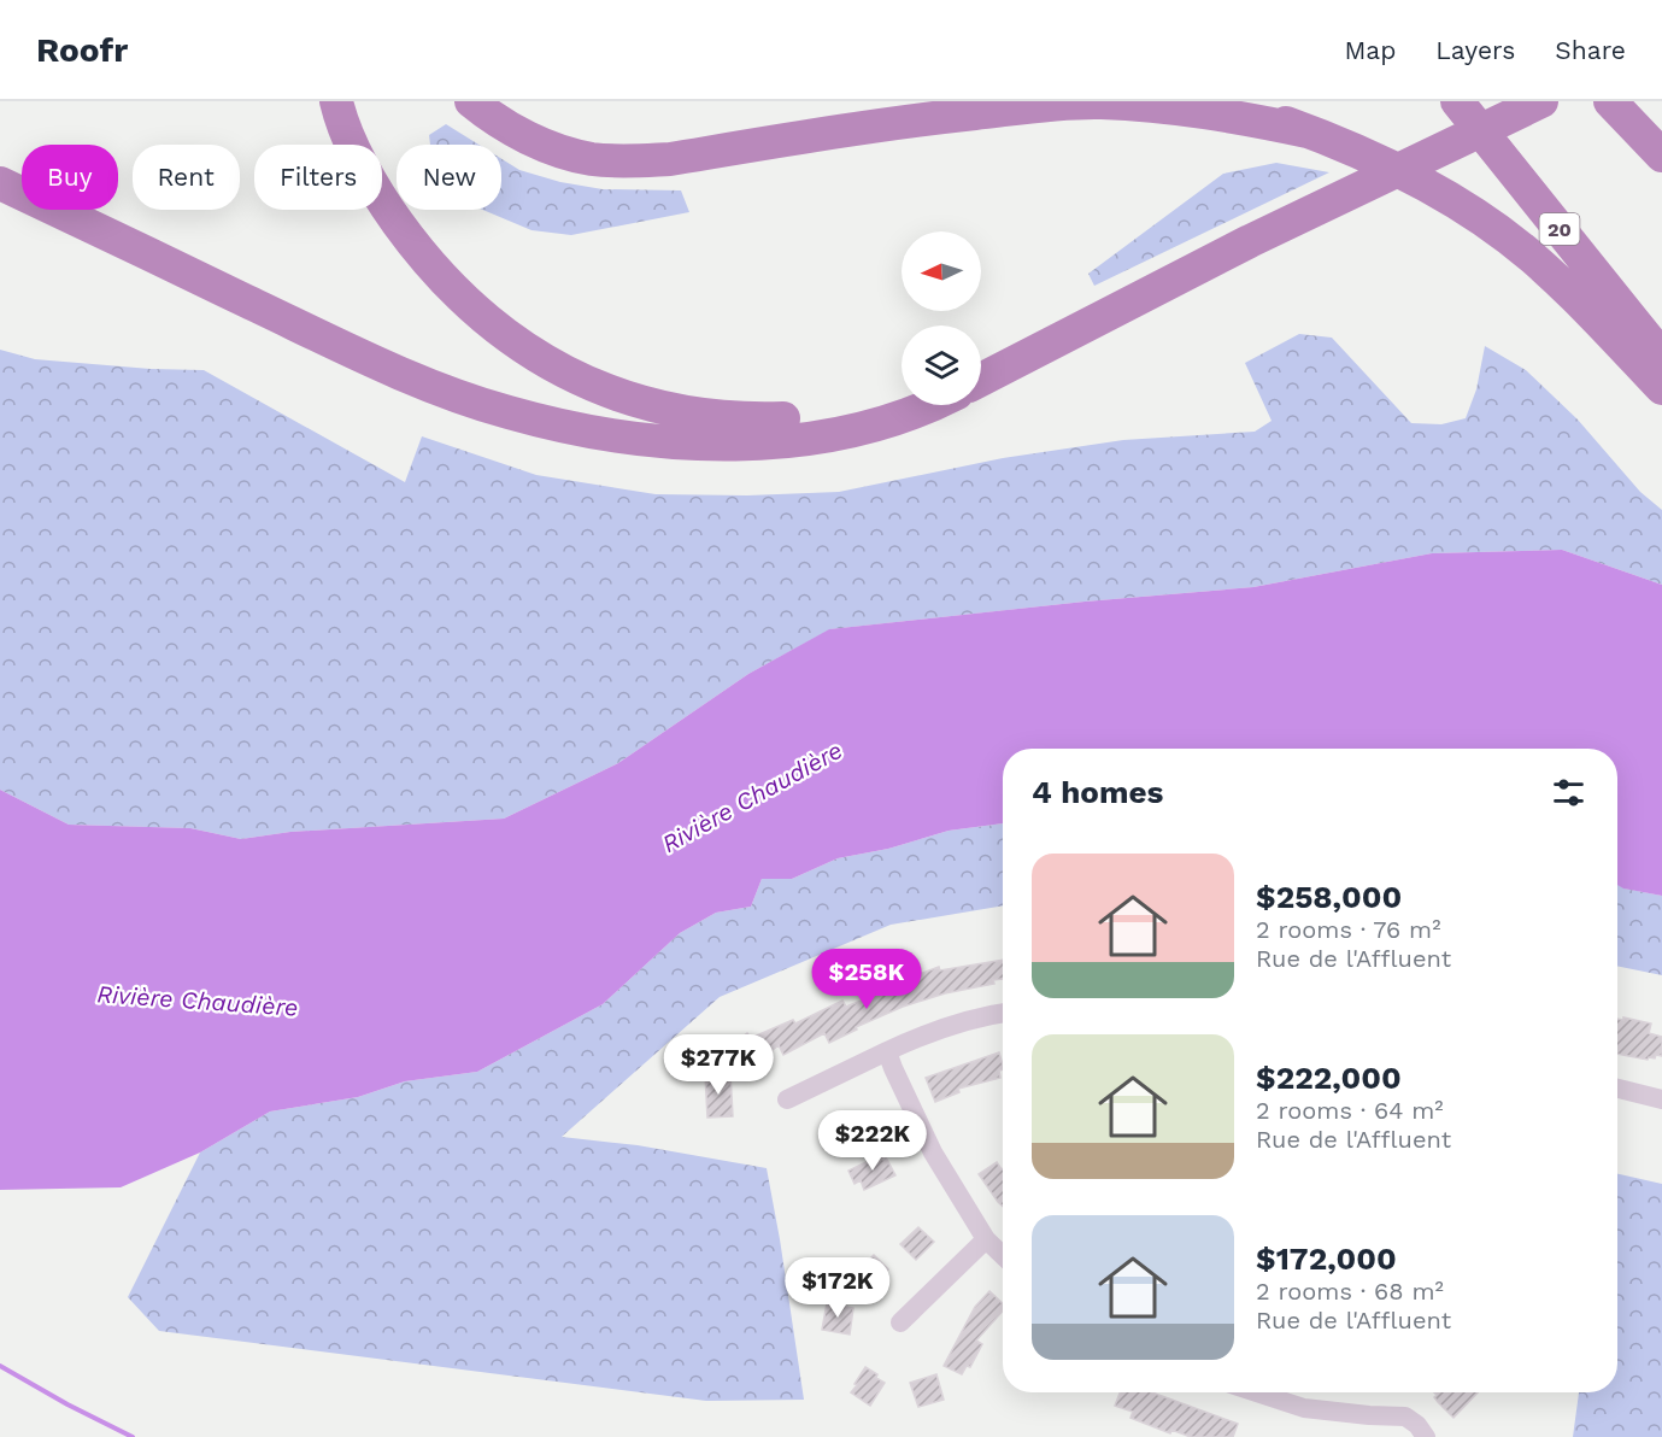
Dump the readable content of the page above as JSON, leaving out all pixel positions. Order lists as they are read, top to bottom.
{
  "streets": {
    "highway": ["20"]
  },
  "water": ["Rivière Chaudière"],
  "north": "left",
  "page": {
    "header": "Roofr",
    "nav": ["Map", "Layers", "Share"],
    "chip": [
      "Buy",
      "Rent",
      "Filters",
      "New"
    ],
    "heading": "4 homes",
    "list": [
      {
        "name": "$258,000",
        "note": "2 rooms · 76 m² · Rue de l'Affluent"
      },
      {
        "name": "$222,000",
        "note": "2 rooms · 64 m² · Rue de l'Affluent"
      },
      {
        "name": "$172,000",
        "note": "2 rooms · 68 m² · Rue de l'Affluent"
      }
    ],
    "price": [
      "$258K",
      "$277K",
      "$222K",
      "$172K"
    ]
  }
}
